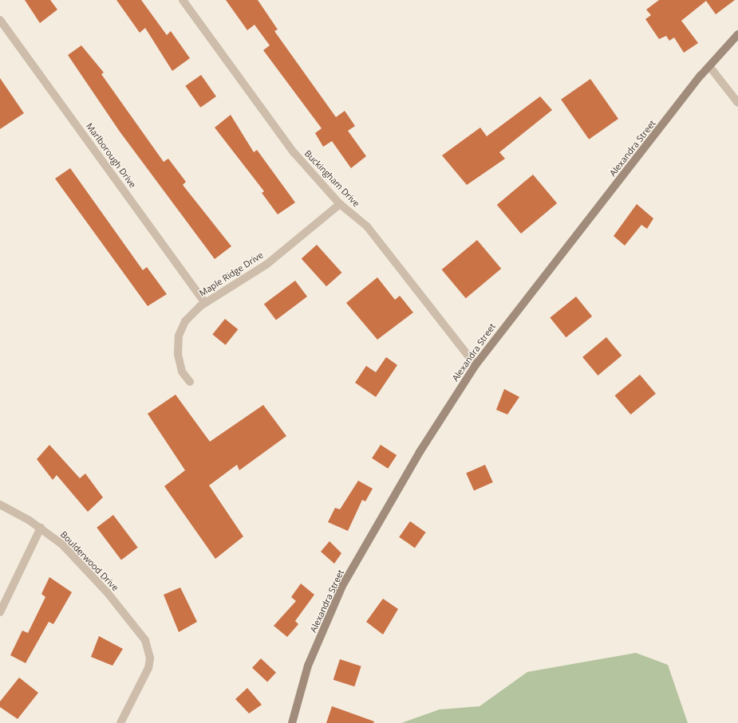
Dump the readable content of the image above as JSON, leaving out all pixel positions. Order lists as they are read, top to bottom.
{
  "streets": {
    "main road": ["Alexandra Street"],
    "street": [
      "Marlborough Drive",
      "Buckingham Drive",
      "Maple Ridge Drive",
      "Boulderwood Drive"
    ]
  },
  "crossings": [
    ["Alexandra Street", "Buckingham Drive"],
    ["Marlborough Drive", "Maple Ridge Drive"],
    ["Buckingham Drive", "Maple Ridge Drive"]
  ]
}
